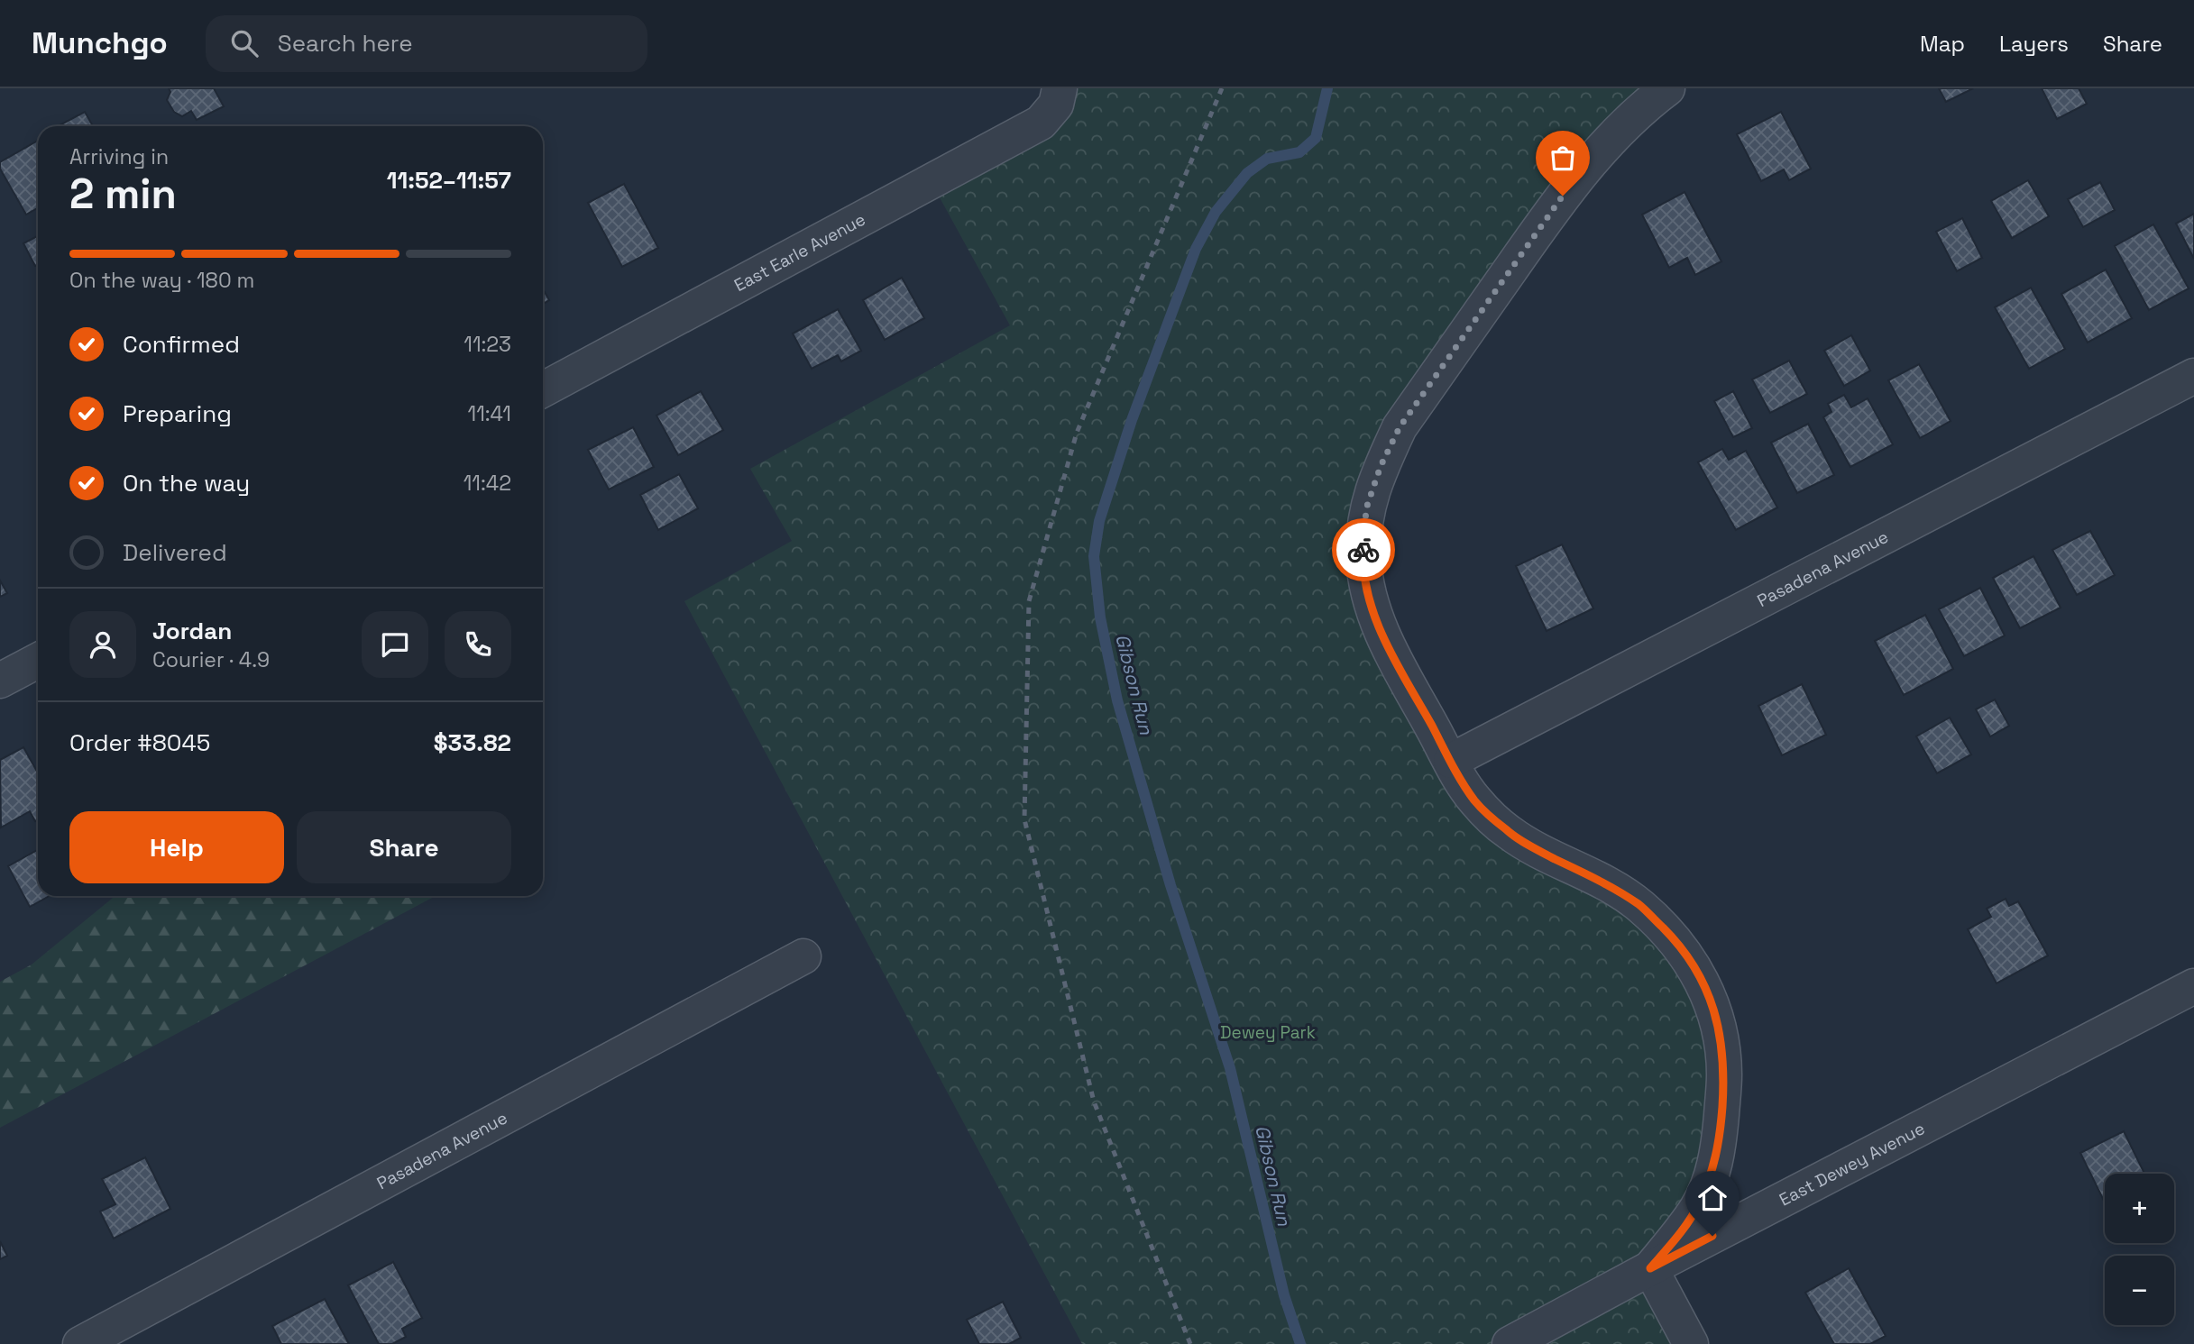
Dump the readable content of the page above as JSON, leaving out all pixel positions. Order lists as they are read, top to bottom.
{
  "streets": {
    "street": ["East Earle Avenue", "Pasadena Avenue", "East Dewey Avenue"]
  },
  "water": ["Gibson Run"],
  "parks": ["Dewey Park"],
  "page": {
    "header": "Munchgo",
    "search": "Search here",
    "nav": ["Map", "Layers", "Share"],
    "heading": ["2 min", "Arriving in", "11:52–11:57"],
    "panel": [
      "Jordan",
      "Courier · 4.9",
      "Order #8045",
      "$33.82"
    ],
    "bar": "On the way · 180 m",
    "list": [
      ["Confirmed", "11:23"],
      ["Preparing", "11:41"],
      ["On the way", "11:42"],
      "Delivered"
    ],
    "buttons": ["Help", "Share"],
    "map_buttons": ["+", "−"]
  }
}
